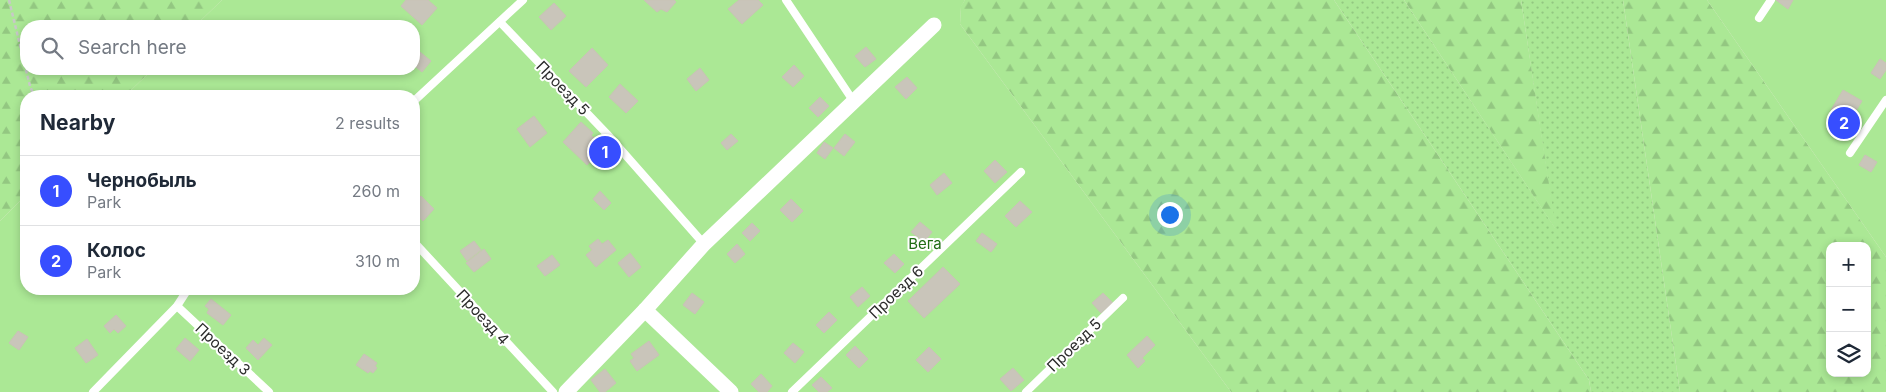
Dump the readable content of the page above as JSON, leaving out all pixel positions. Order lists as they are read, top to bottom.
{
  "streets": {
    "lane": [
      "Проезд 5",
      "Проезд 6",
      "Проезд 4",
      "Проезд 3"
    ]
  },
  "parks": ["Вега"],
  "page": {
    "search": "Search here",
    "heading": ["Nearby", "2 results"],
    "pins": ["2", "1"],
    "list": [
      {
        "mark": "1",
        "name": "Чернобыль",
        "note": "Park",
        "value": "260 m"
      },
      {
        "mark": "2",
        "name": "Колос",
        "note": "Park",
        "value": "310 m"
      }
    ],
    "map_buttons": ["+", "−"]
  }
}
